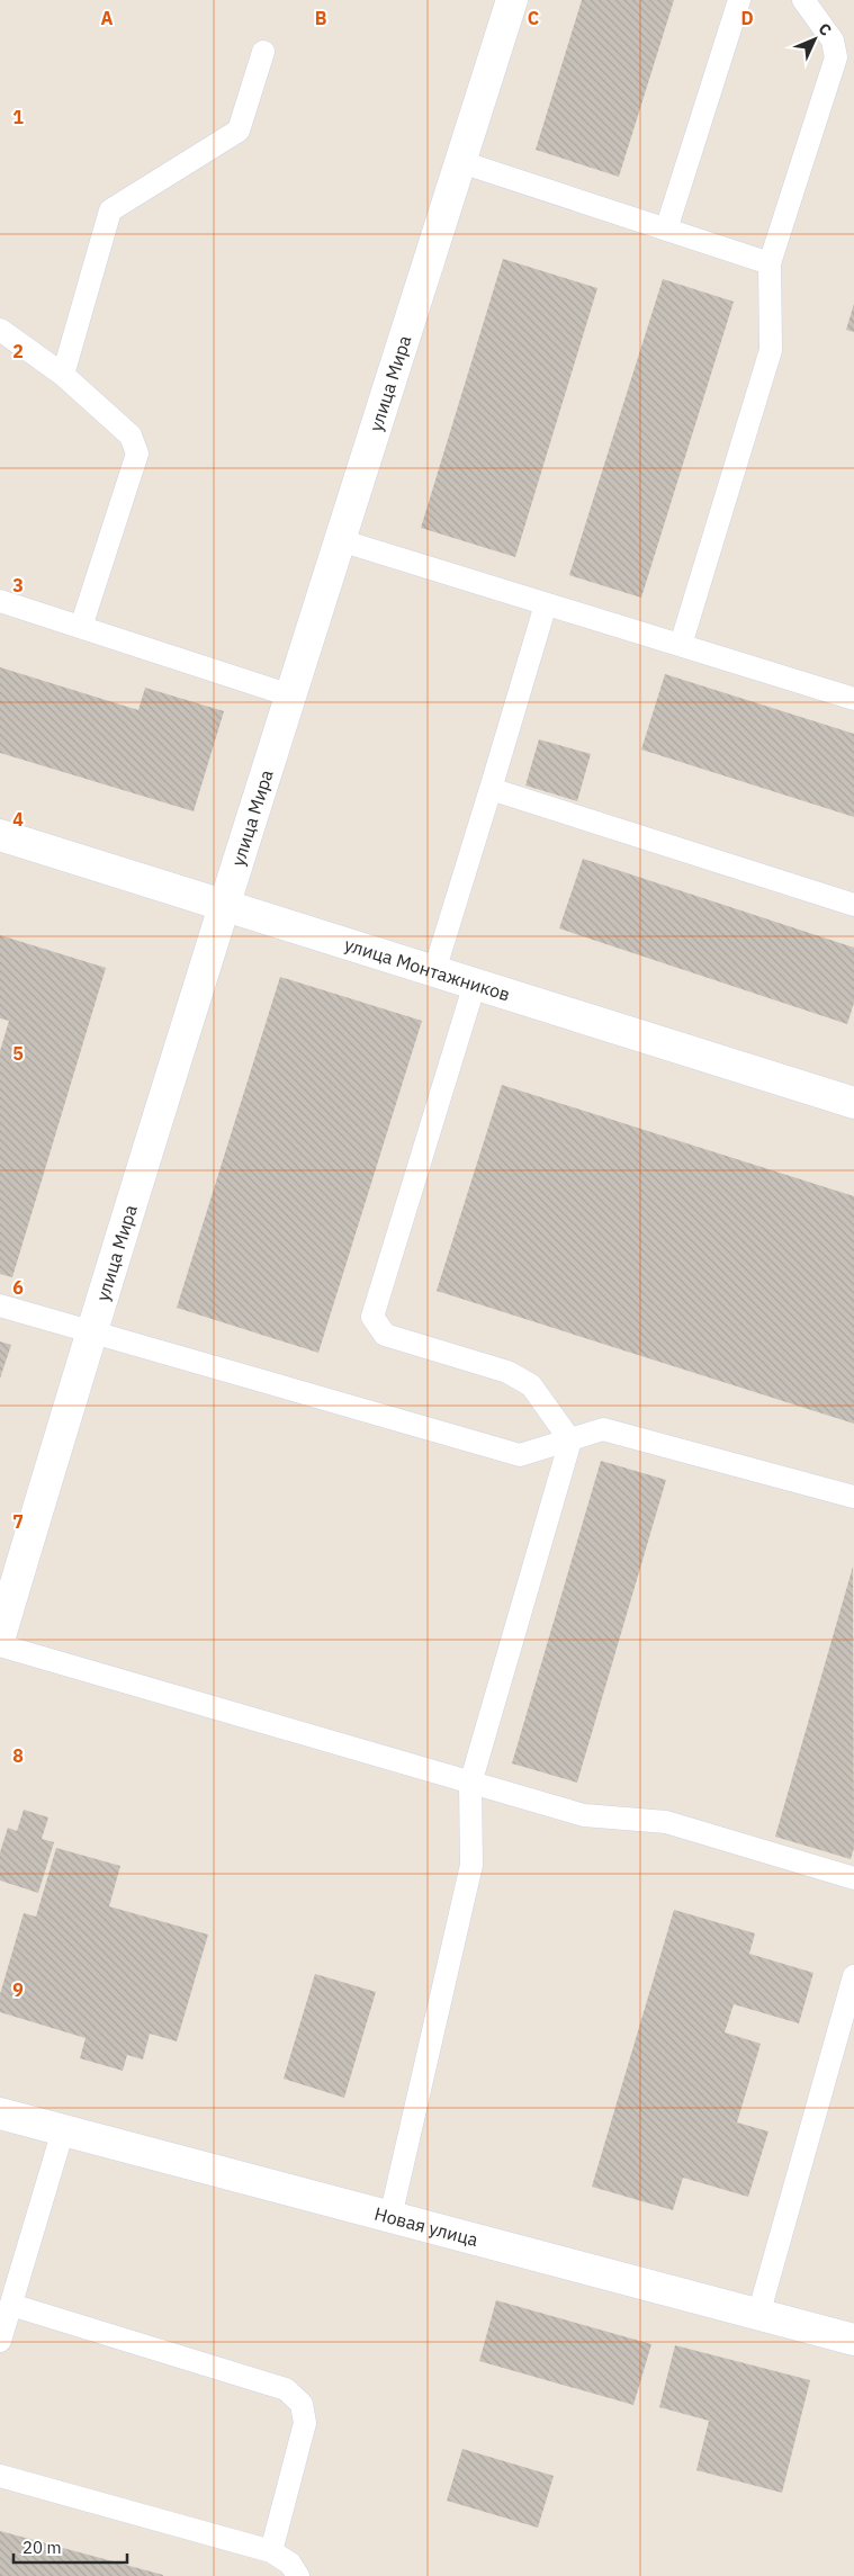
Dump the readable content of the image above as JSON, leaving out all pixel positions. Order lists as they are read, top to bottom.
{
  "streets": {
    "street": ["улица Мира", "улица Монтажников", "Новая улица"]
  },
  "crossings": [
    ["улица Мира", "улица Монтажников"]
  ],
  "scale_bar": "20 m",
  "north": "top right",
  "grid": {
    "columns": [
      "A",
      "B",
      "C",
      "D"
    ],
    "rows": [
      "1",
      "2",
      "3",
      "4",
      "5",
      "6",
      "7",
      "8",
      "9"
    ]
  }
}
